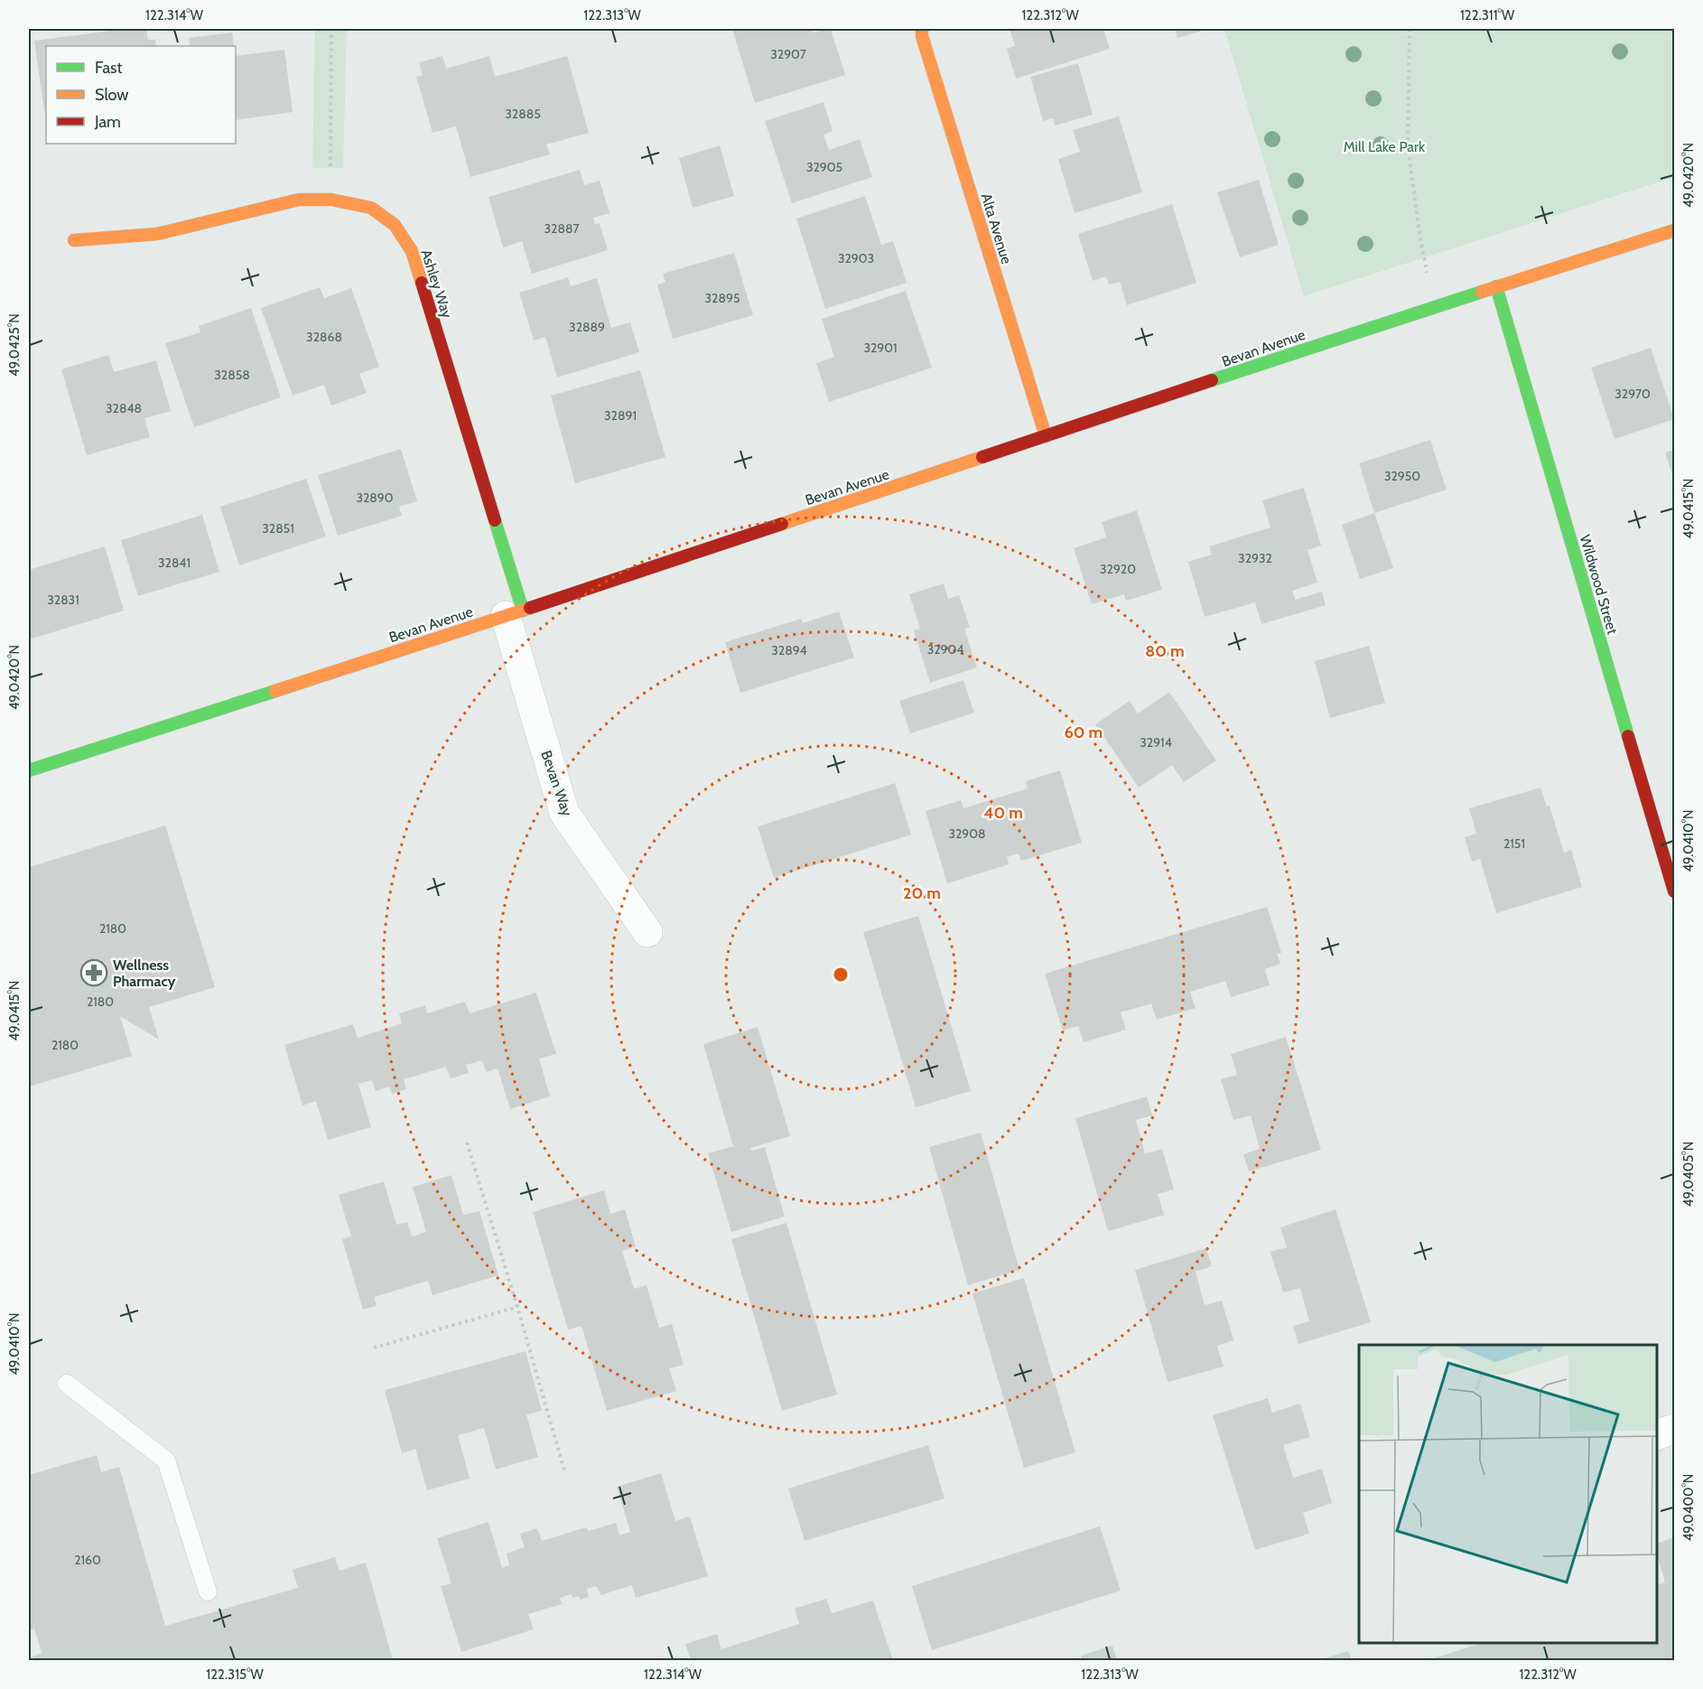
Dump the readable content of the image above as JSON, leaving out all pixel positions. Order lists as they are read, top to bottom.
{
  "streets": {
    "street": [
      "Alta Avenue",
      "Ashley Way",
      "Bevan Avenue",
      "Wildwood Street",
      "Bevan Way"
    ]
  },
  "crossings": [
    ["Alta Avenue", "Bevan Avenue"],
    ["Ashley Way", "Bevan Avenue"],
    ["Ashley Way", "Bevan Way"],
    ["Bevan Avenue", "Wildwood Street"],
    ["Bevan Avenue", "Bevan Way"]
  ],
  "parks": ["Mill Lake Park"],
  "places": {
    "pharmacy": ["Wellness Pharmacy"]
  },
  "house_numbers": [
    "32907",
    "32885",
    "32905",
    "32887",
    "32903",
    "32895",
    "32889",
    "32868",
    "32901",
    "32858",
    "32970",
    "32848",
    "32891",
    "32950",
    "32890",
    "32851",
    "32932",
    "32841",
    "32920",
    "32831",
    "32904",
    "32894",
    "32914",
    "32908",
    "2151",
    "2180",
    "2180",
    "2180",
    "2160"
  ],
  "legend": ["Fast", "Slow", "Jam"],
  "coordinates": [
    "122.314°W",
    "122.313°W",
    "122.312°W",
    "122.311°W",
    "49.0420°N",
    "49.0425°N",
    "49.0415°N",
    "49.0410°N",
    "49.0405°N",
    "49.0400°N",
    "122.315°W"
  ],
  "rings": [
    "80 m",
    "60 m",
    "40 m",
    "20 m"
  ]
}
